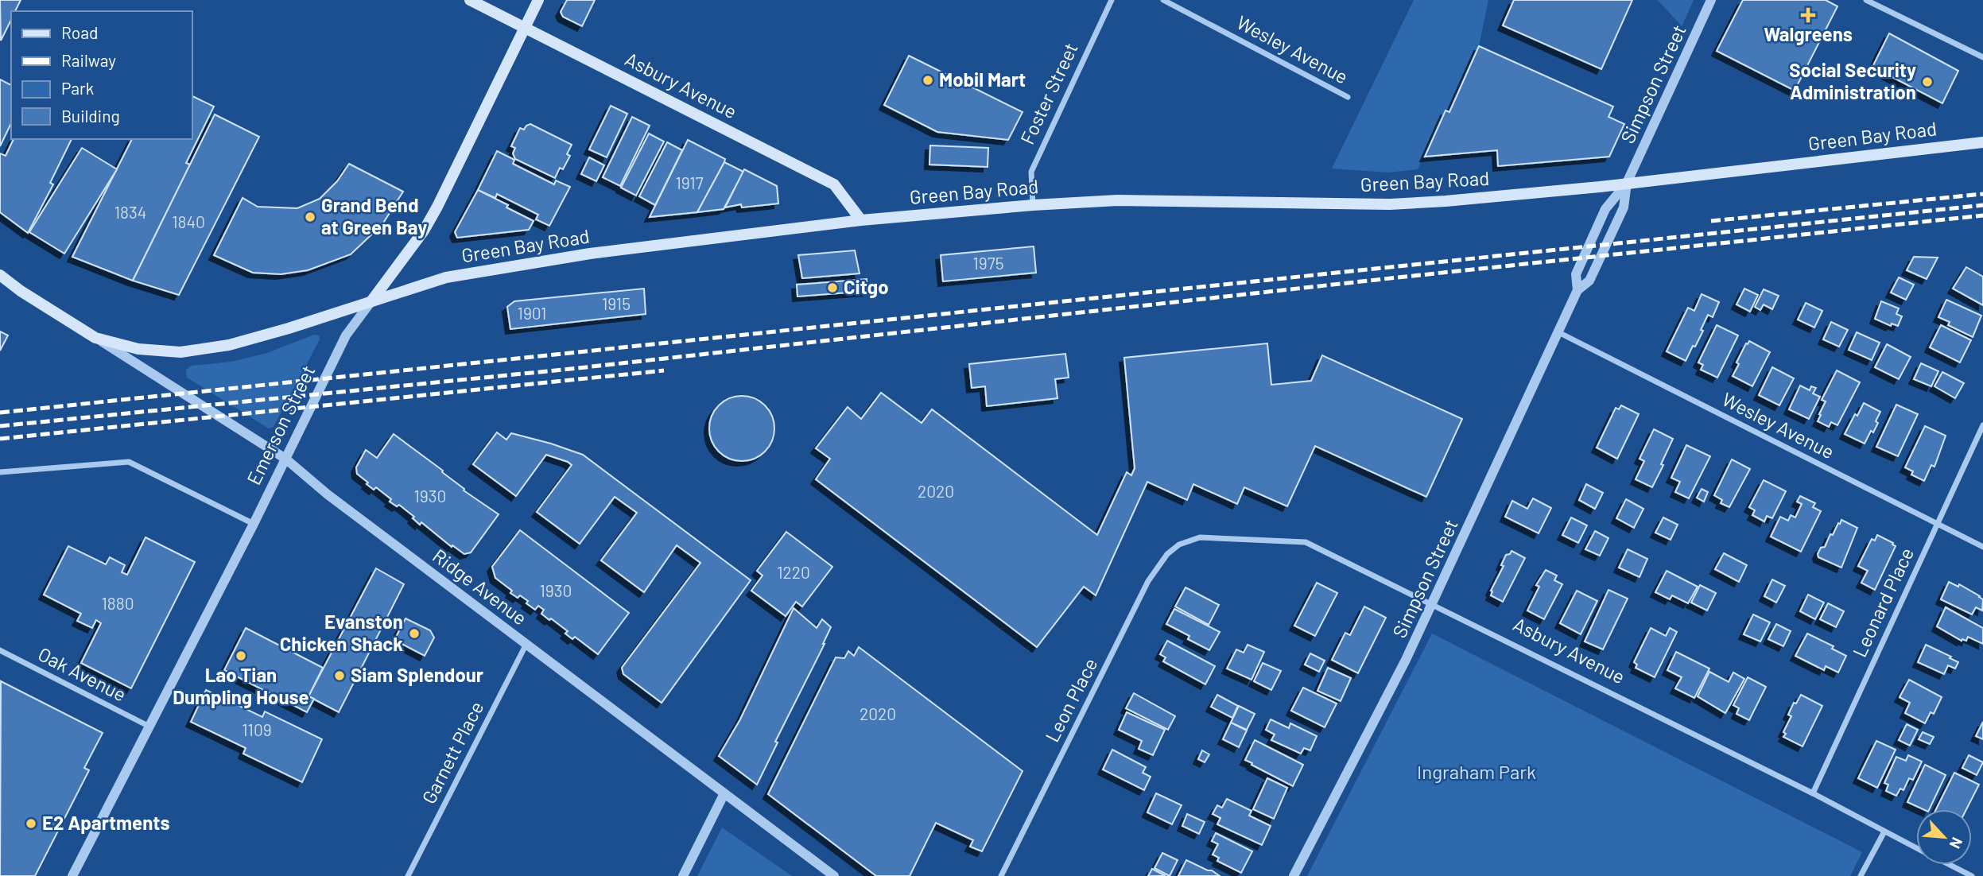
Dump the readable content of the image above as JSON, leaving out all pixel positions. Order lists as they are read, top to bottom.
{
  "streets": {
    "main road": ["Asbury Avenue", "Green Bay Road", "Emerson Street"],
    "street": [
      "Wesley Avenue",
      "Simpson Street",
      "Foster Street",
      "Ridge Avenue",
      "Leonard Place",
      "Oak Avenue",
      "Leon Place",
      "Garnett Place"
    ]
  },
  "crossings": [
    ["Wesley Avenue", "Simpson Street"],
    ["Wesley Avenue", "Leonard Place"],
    ["Simpson Street", "Asbury Avenue"],
    ["Simpson Street", "Green Bay Road"],
    ["Asbury Avenue", "Green Bay Road"],
    ["Asbury Avenue", "Emerson Street"],
    ["Asbury Avenue", "Leonard Place"],
    ["Asbury Avenue", "Leon Place"],
    ["Foster Street", "Green Bay Road"],
    ["Green Bay Road", "Emerson Street"],
    ["Green Bay Road", "Ridge Avenue"],
    ["Emerson Street", "Ridge Avenue"],
    ["Emerson Street", "Oak Avenue"],
    ["Ridge Avenue", "Garnett Place"]
  ],
  "parks": ["Ingraham Park"],
  "places": {
    "health": ["Walgreens"],
    "other": [
      "Mobil Mart",
      "Social Security Administration",
      "Grand Bend at Green Bay",
      "Citgo",
      "Evanston Chicken Shack",
      "Lao Tian Dumpling House",
      "Siam Splendour",
      "E2 Apartments"
    ]
  },
  "house_numbers": [
    "1917",
    "1834",
    "1840",
    "1975",
    "1915",
    "1901",
    "2020",
    "1930",
    "1220",
    "1930",
    "1880",
    "2020",
    "1109"
  ],
  "legend": [
    "Road",
    "Railway",
    "Park",
    "Building"
  ],
  "north": "bottom right"
}
